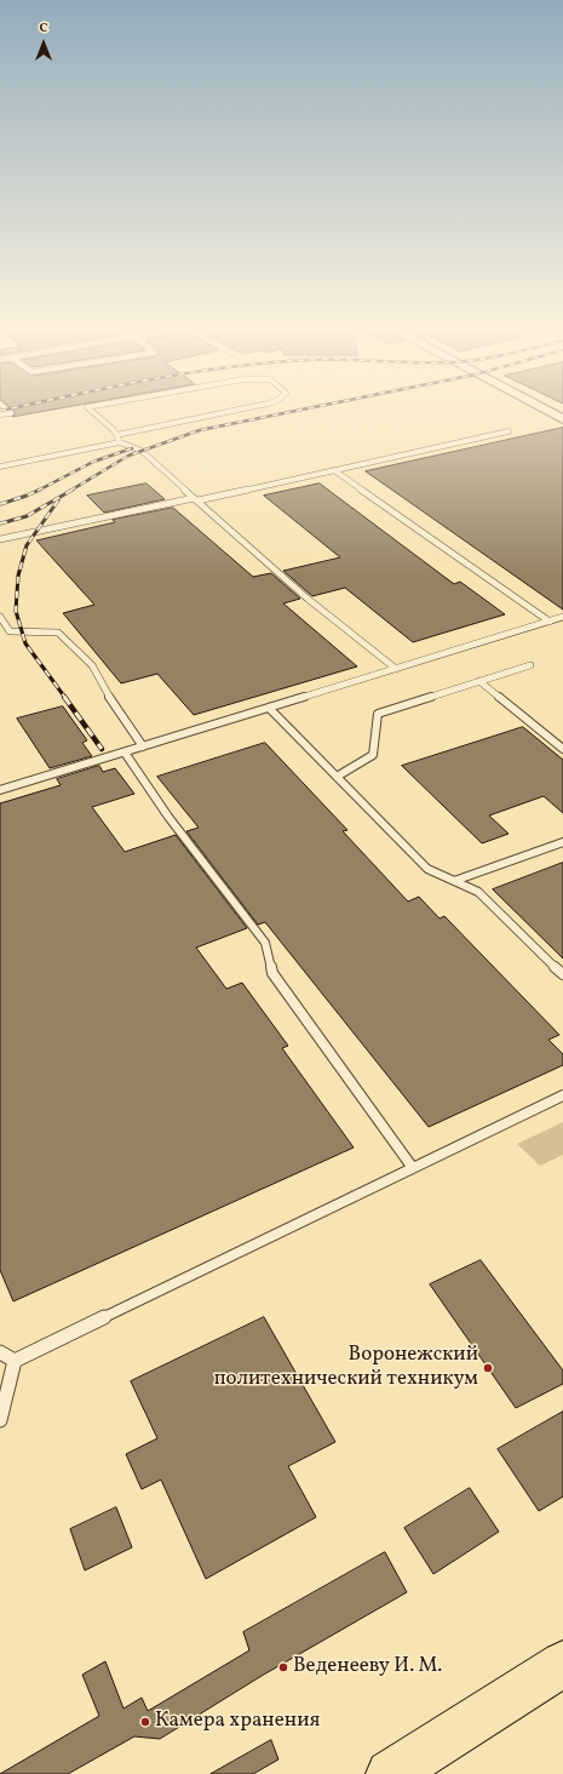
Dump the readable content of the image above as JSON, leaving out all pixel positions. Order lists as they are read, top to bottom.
{
  "places": ["Воронежский политехнический техникум", "Веденееву И. М.", "Камера хранения"],
  "north": "top"
}
